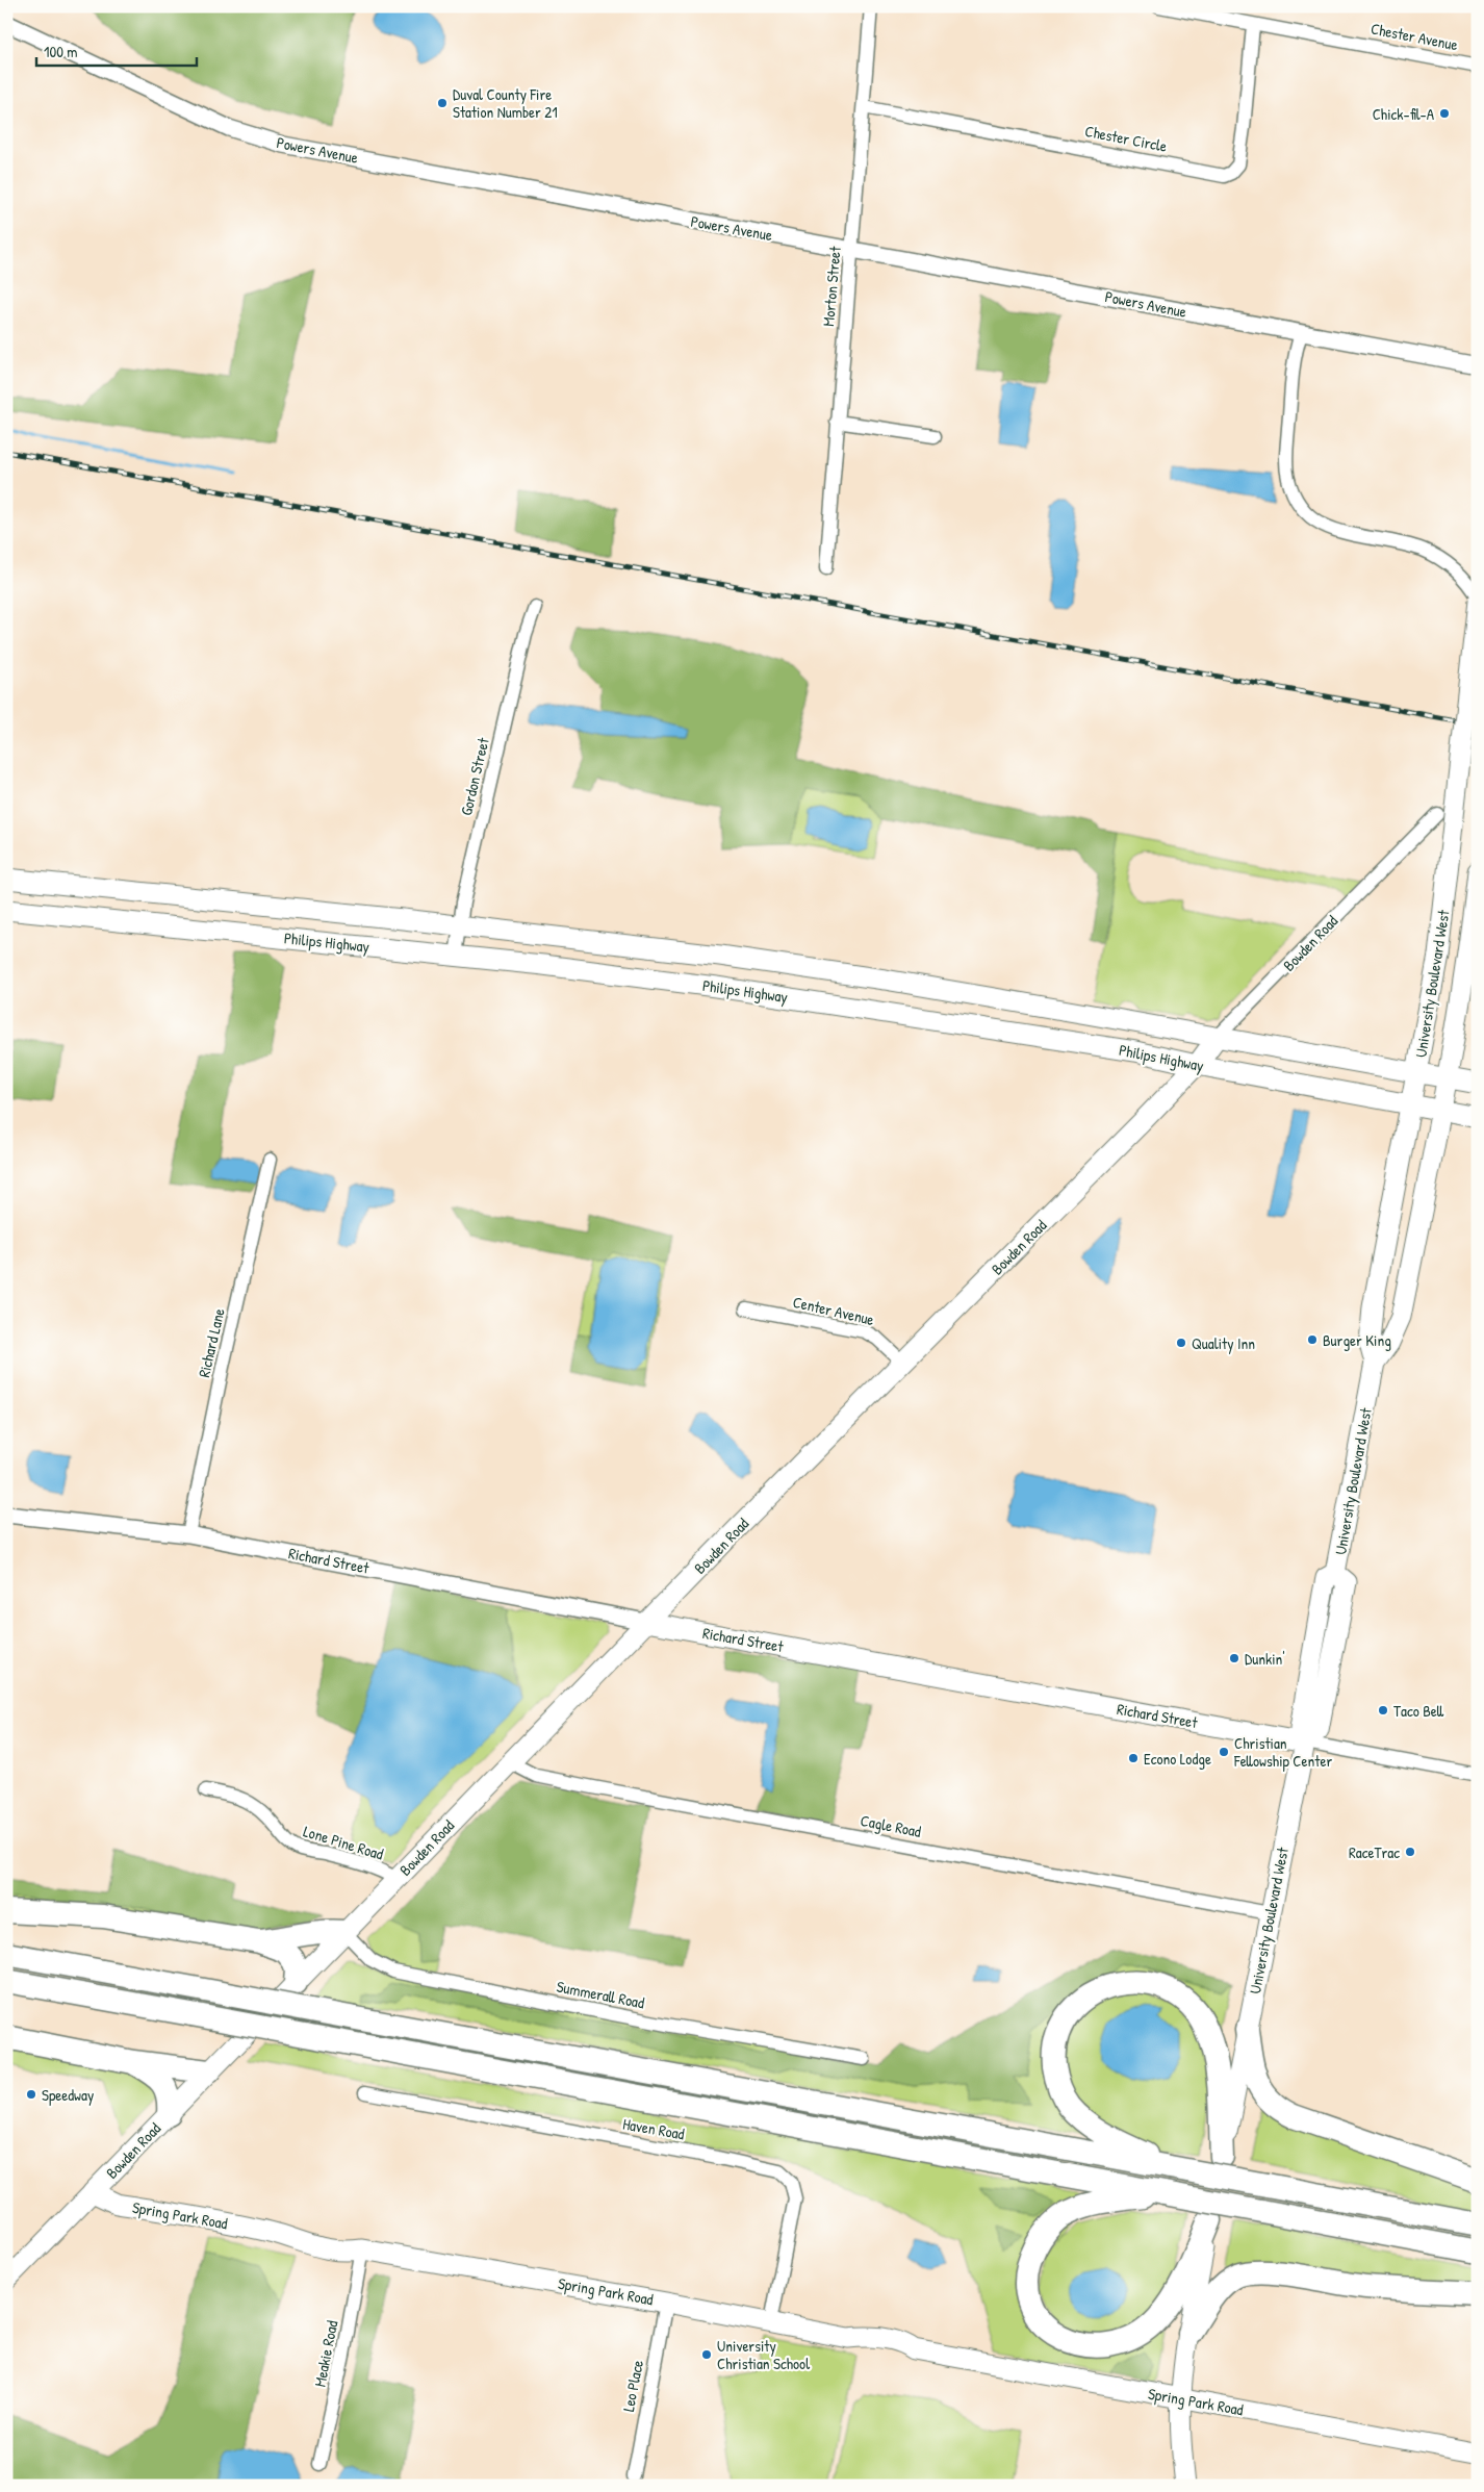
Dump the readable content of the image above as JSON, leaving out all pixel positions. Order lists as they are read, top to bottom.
{
  "streets": {
    "main road": [
      "Philips Highway",
      "Bowden Road",
      "University Boulevard West",
      "Richard Street",
      "Spring Park Road"
    ],
    "street": [
      "Chester Avenue",
      "Chester Circle",
      "Powers Avenue",
      "Morton Street",
      "Gordon Street",
      "Center Avenue",
      "Richard Lane",
      "Cagle Road",
      "Lone Pine Road",
      "Summerall Road",
      "Haven Road",
      "Meakie Road",
      "Leo Place"
    ]
  },
  "crossings": [
    ["Chester Avenue", "Chester Circle"],
    ["Chester Circle", "Morton Street"],
    ["Powers Avenue", "Morton Street"],
    ["Gordon Street", "Philips Highway"],
    ["Philips Highway", "Bowden Road"],
    ["Philips Highway", "University Boulevard West"],
    ["Bowden Road", "Center Avenue"],
    ["Bowden Road", "Richard Street"],
    ["Bowden Road", "Cagle Road"],
    ["Bowden Road", "Lone Pine Road"],
    ["Bowden Road", "Summerall Road"],
    ["Bowden Road", "Spring Park Road"],
    ["University Boulevard West", "Richard Street"],
    ["University Boulevard West", "Cagle Road"],
    ["University Boulevard West", "Spring Park Road"],
    ["Richard Lane", "Richard Street"],
    ["Haven Road", "Spring Park Road"],
    ["Spring Park Road", "Meakie Road"],
    ["Spring Park Road", "Leo Place"]
  ],
  "places": [
    "Duval County Fire Station Number 21",
    "Chick-fil-A",
    "Burger King",
    "Quality Inn",
    "Dunkin'",
    "Taco Bell",
    "Christian Fellowship Center",
    "Econo Lodge",
    "RaceTrac",
    "Speedway",
    "University Christian School"
  ],
  "scale_bar": "100 m"
}
